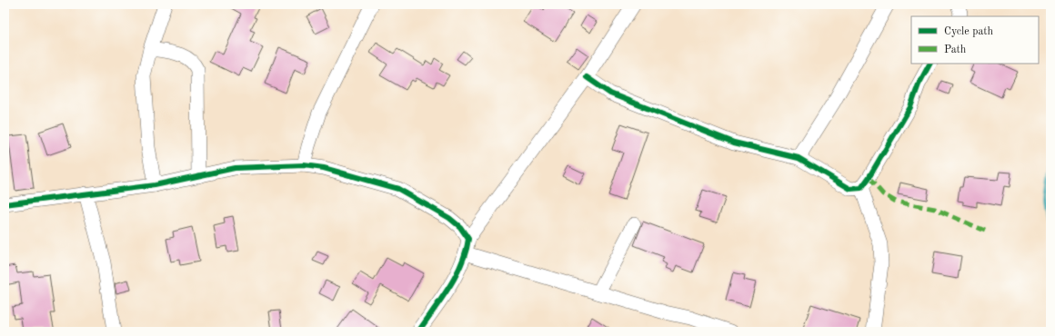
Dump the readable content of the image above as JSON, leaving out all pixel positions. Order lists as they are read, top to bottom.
{
  "legend": ["Cycle path", "Path"]
}
